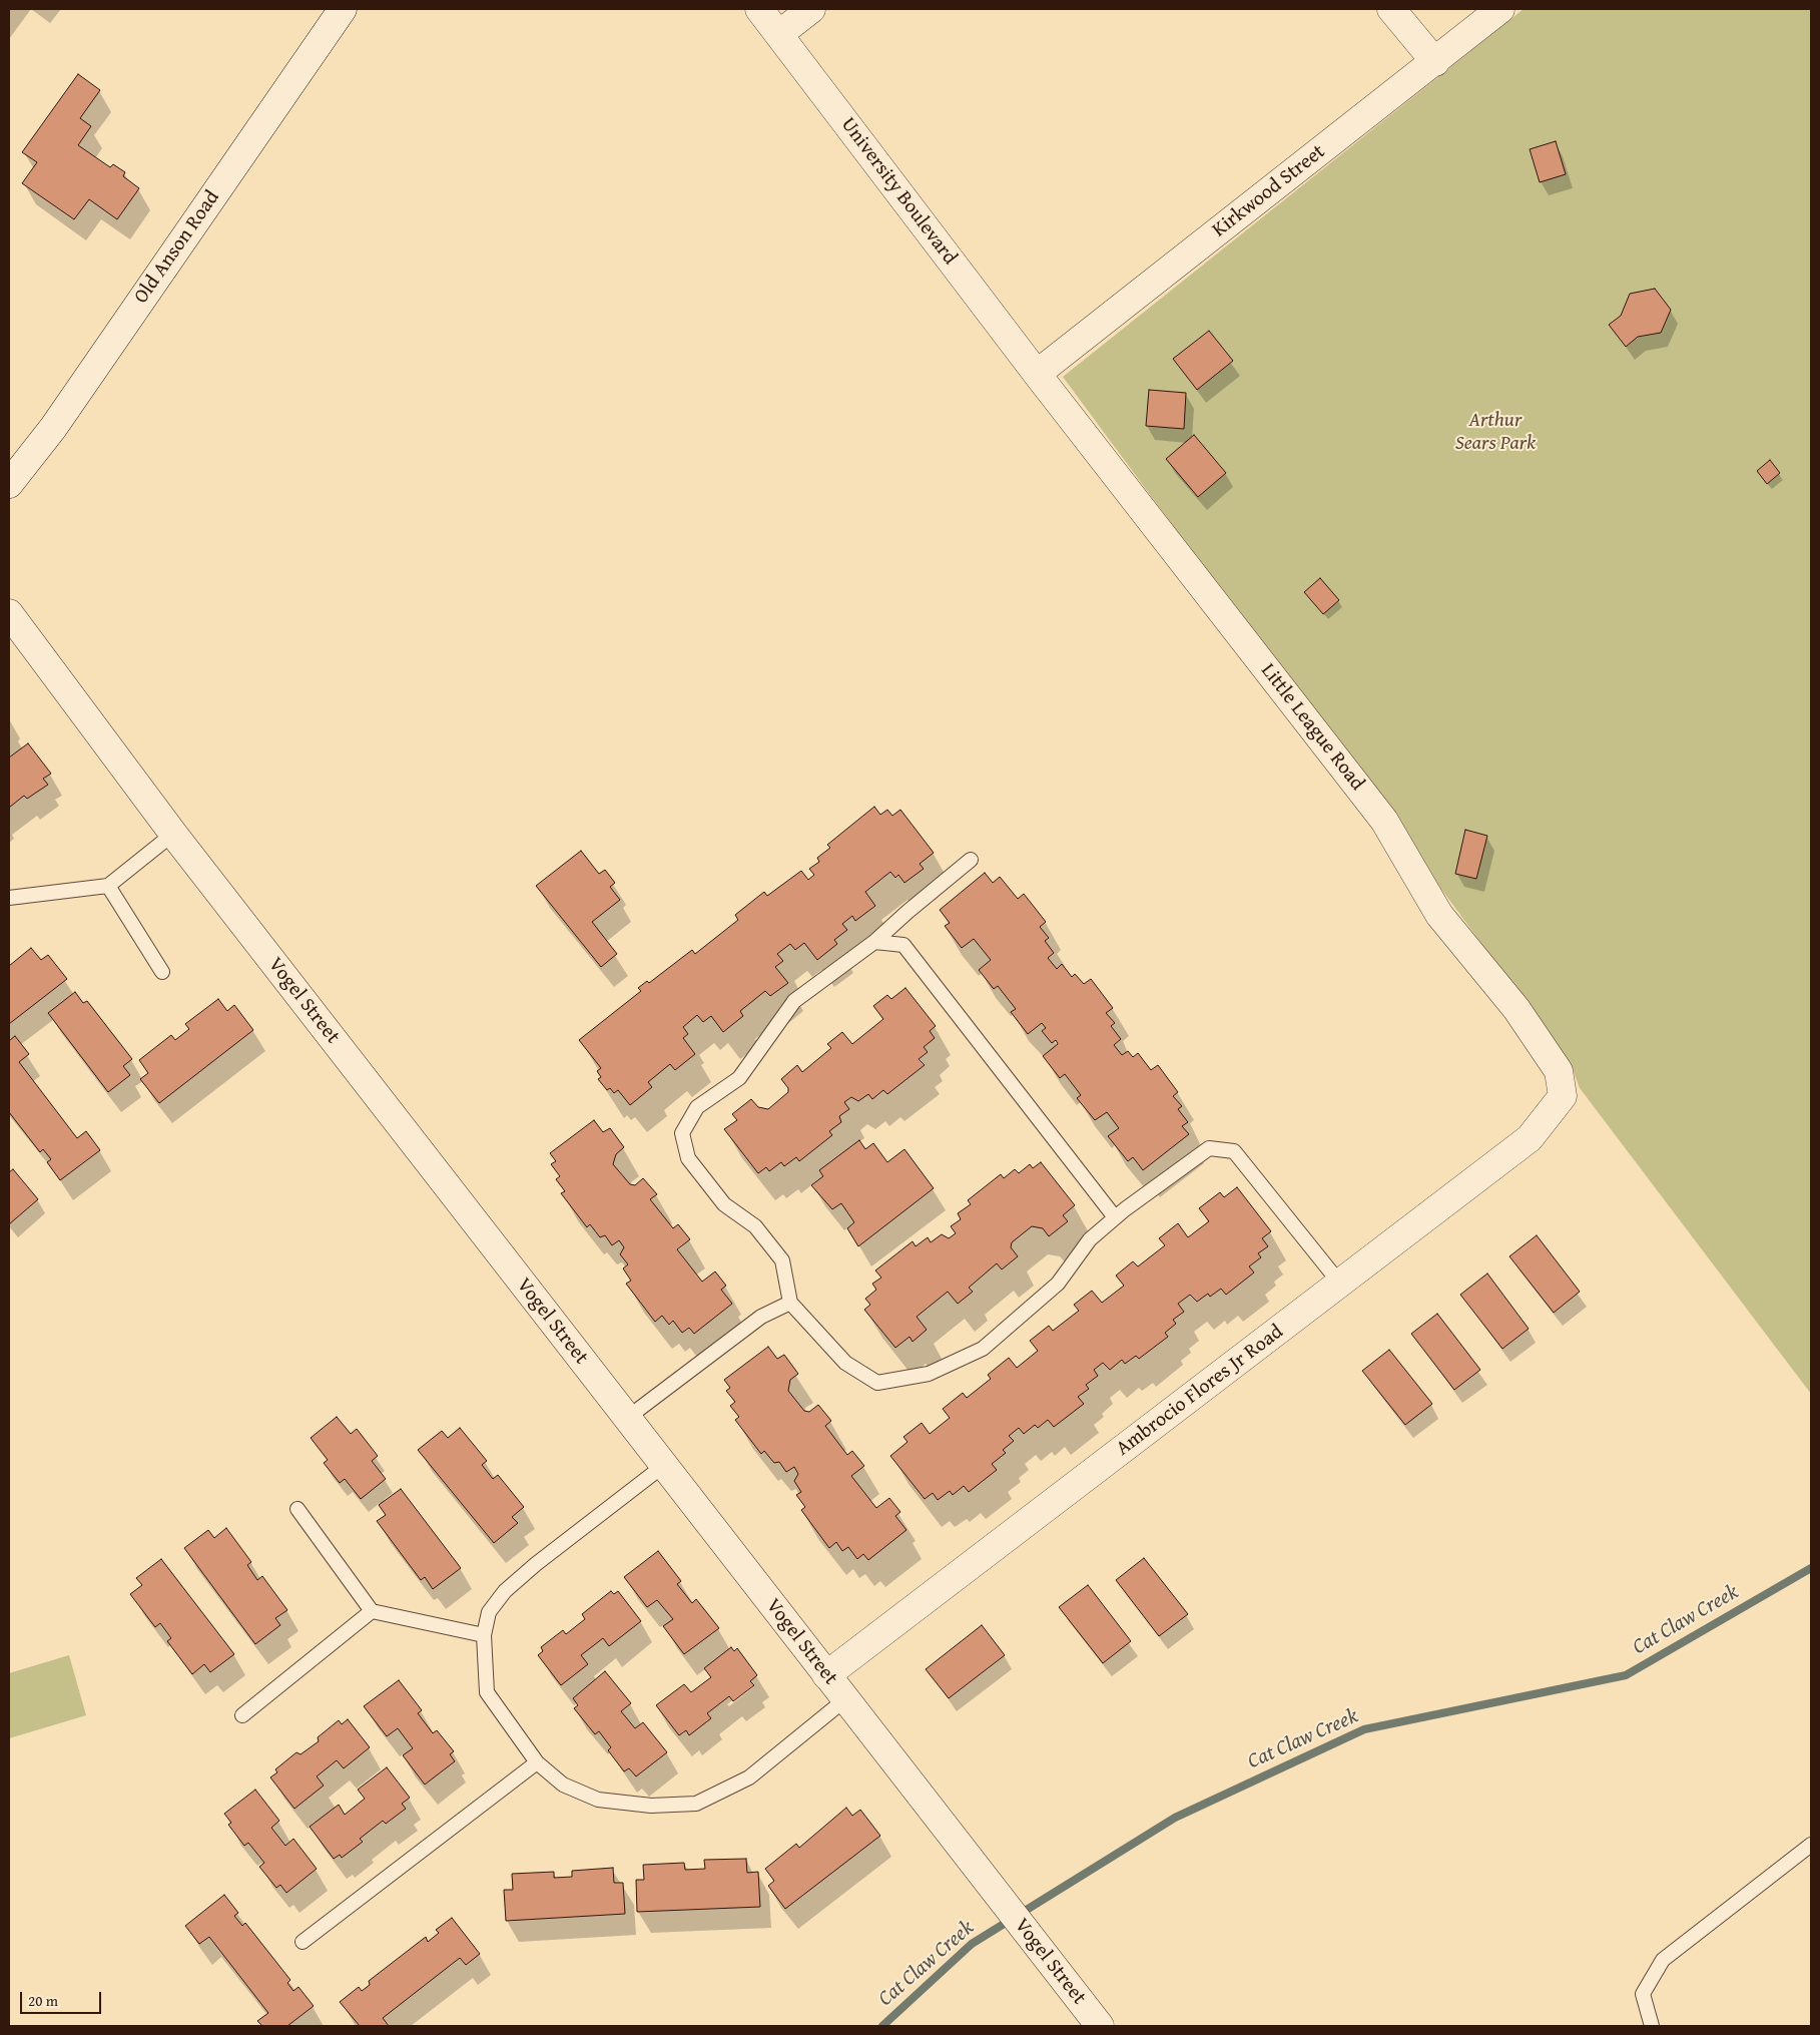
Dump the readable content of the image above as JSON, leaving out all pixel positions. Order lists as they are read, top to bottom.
{
  "streets": {
    "street": [
      "University Boulevard",
      "Kirkwood Street",
      "Old Anson Road",
      "Little League Road",
      "Vogel Street",
      "Ambrocio Flores Jr Road"
    ]
  },
  "crossings": [
    ["University Boulevard", "Kirkwood Street"],
    ["University Boulevard", "Little League Road"],
    ["Kirkwood Street", "Little League Road"],
    ["Little League Road", "Ambrocio Flores Jr Road"],
    ["Vogel Street", "Ambrocio Flores Jr Road"]
  ],
  "water": ["Cat Claw Creek"],
  "parks": ["Arthur Sears Park"],
  "scale_bar": "20 m"
}
